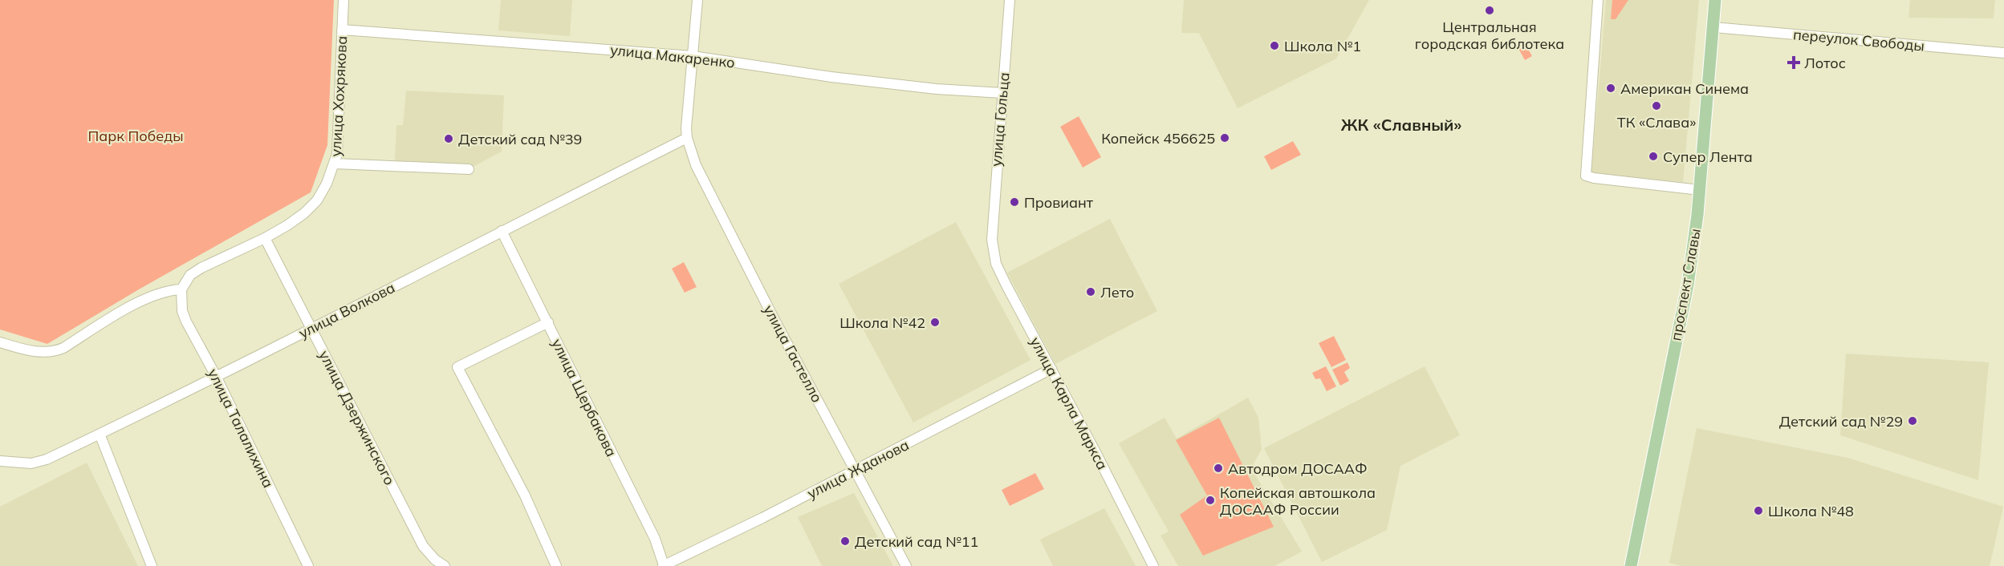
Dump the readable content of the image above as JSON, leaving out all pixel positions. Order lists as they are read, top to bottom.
{
  "streets": {
    "main road": ["проспект Славы"],
    "street": [
      "переулок Свободы",
      "улица Макаренко",
      "улица Хохрякова",
      "улица Гольца",
      "улица Волкова",
      "улица Гастелло",
      "улица Щербакова",
      "улица Карла Маркса",
      "улица Дзержинского",
      "улица Талалихина",
      "улица Жданова"
    ]
  },
  "crossings": [
    ["переулок Свободы", "проспект Славы"],
    ["улица Макаренко", "улица Хохрякова"],
    ["улица Макаренко", "улица Гольца"],
    ["улица Хохрякова", "улица Дзержинского"],
    ["улица Хохрякова", "улица Талалихина"],
    ["улица Гольца", "улица Карла Маркса"],
    ["улица Волкова", "улица Гастелло"],
    ["улица Волкова", "улица Щербакова"],
    ["улица Волкова", "улица Дзержинского"],
    ["улица Волкова", "улица Талалихина"],
    ["улица Гастелло", "улица Жданова"],
    ["улица Щербакова", "улица Жданова"],
    ["улица Карла Маркса", "улица Жданова"]
  ],
  "districts": ["ЖК «Славный»"],
  "parks": ["Парк Победы"],
  "places": {
    "other": [
      "Центральная городская библотека",
      "Школа №1",
      "Американ Синема",
      "ТК «Слава»",
      "Копейск 456625",
      "Детский сад №39",
      "Супер Лента",
      "Провиант",
      "Лето",
      "Школа №42",
      "Детский сад №29",
      "Автодром ДОСААФ",
      "Копейская автошкола ДОСААФ России",
      "Школа №48",
      "Детский сад №11"
    ],
    "health": ["Лотос"]
  }
}
